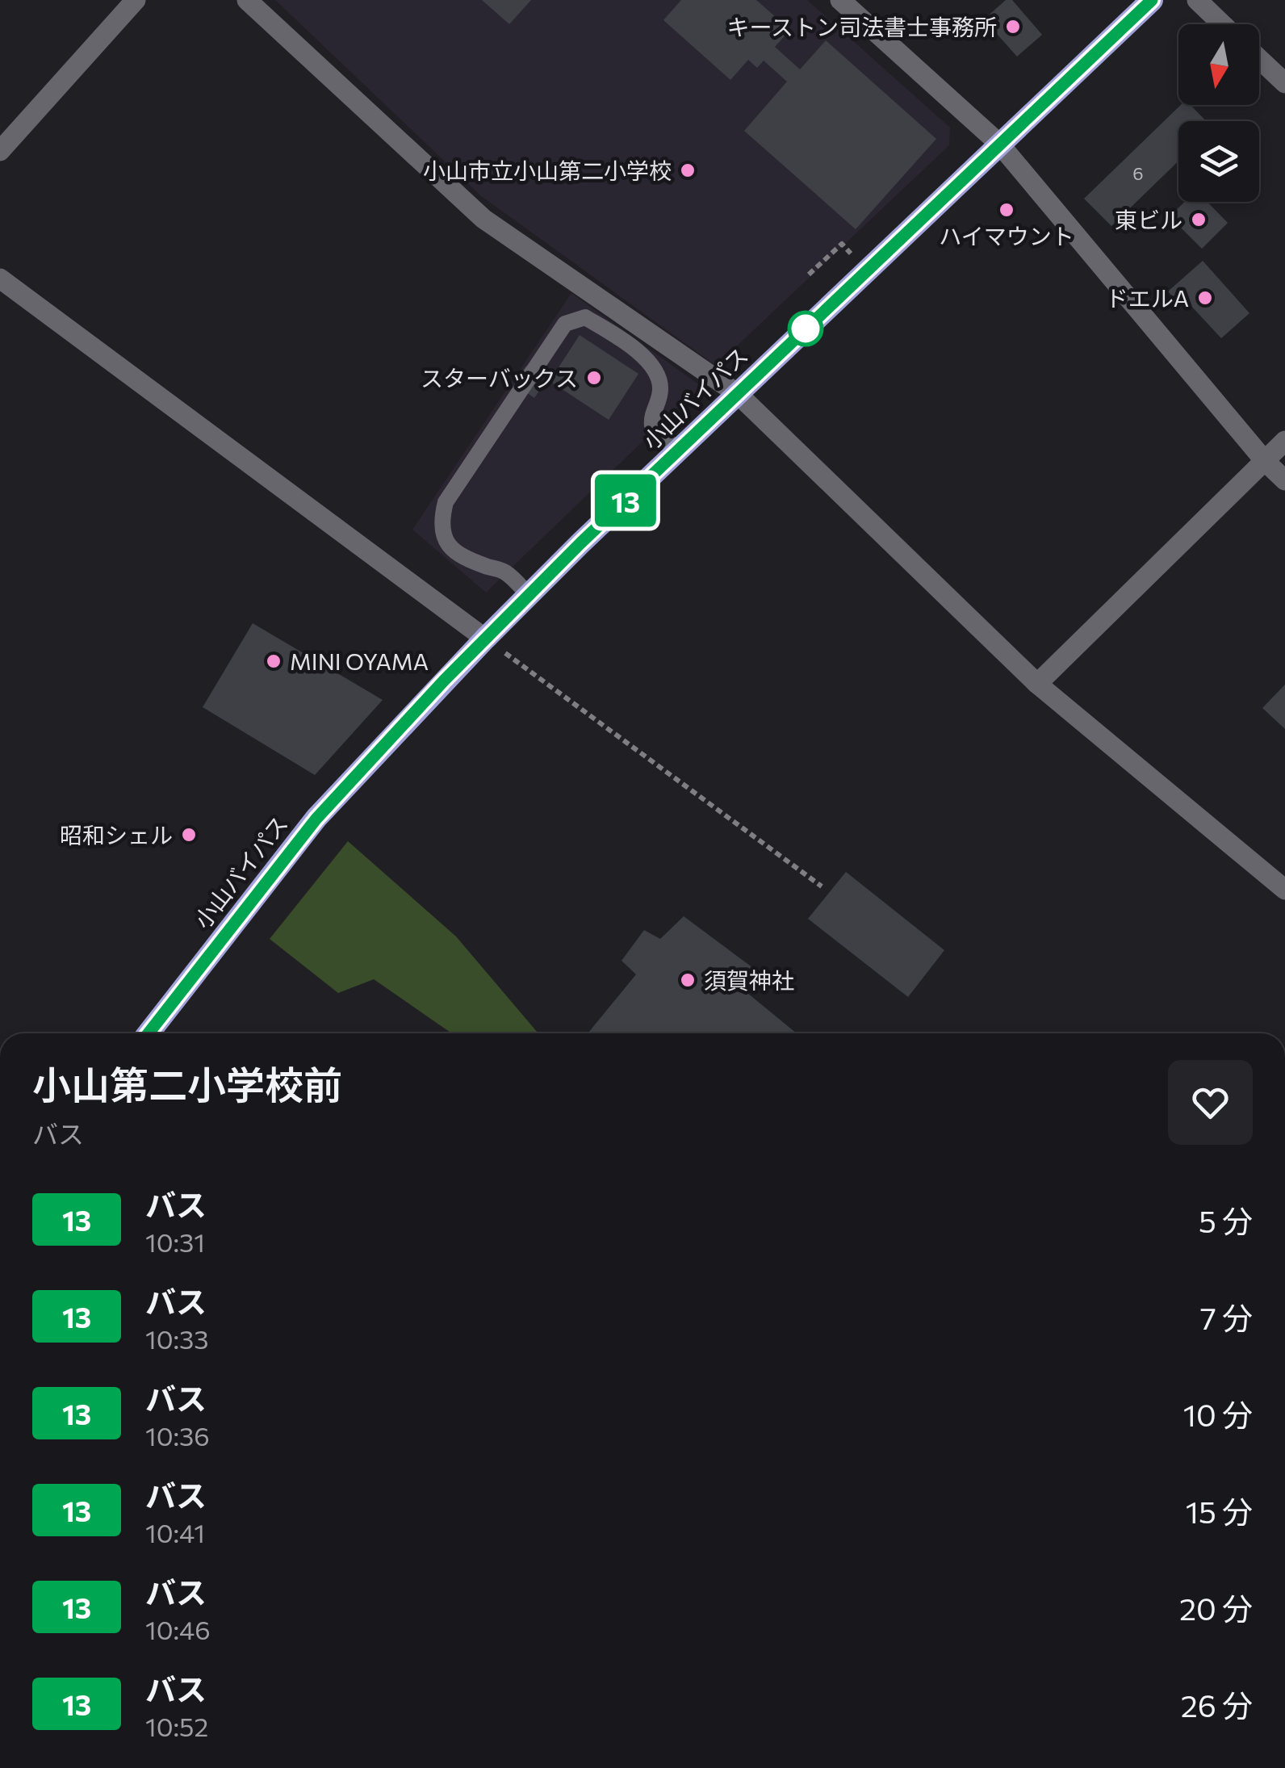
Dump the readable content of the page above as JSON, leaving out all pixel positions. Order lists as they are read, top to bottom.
{
  "streets": {
    "highway": ["小山バイパス"]
  },
  "places": [
    "キーストン司法書士事務所",
    "小山市立小山第二小学校",
    "ハイマウント",
    "東ビル",
    "ドエルA",
    "スターバックス",
    "MINI OYAMA",
    "昭和シェル",
    "須賀神社"
  ],
  "lines": ["bus line 13"],
  "house_numbers": ["6"],
  "north": "bottom",
  "page": {
    "on_map": "13",
    "heading": ["小山第二小学校前", "バス"],
    "list": [
      {
        "mark": "13",
        "name": "バス",
        "note": "10:31",
        "value": "5 分"
      },
      {
        "mark": "13",
        "name": "バス",
        "note": "10:33",
        "value": "7 分"
      },
      {
        "mark": "13",
        "name": "バス",
        "note": "10:36",
        "value": "10 分"
      },
      {
        "mark": "13",
        "name": "バス",
        "note": "10:41",
        "value": "15 分"
      },
      {
        "mark": "13",
        "name": "バス",
        "note": "10:46",
        "value": "20 分"
      },
      {
        "mark": "13",
        "name": "バス",
        "note": "10:52",
        "value": "26 分"
      }
    ]
  }
}
